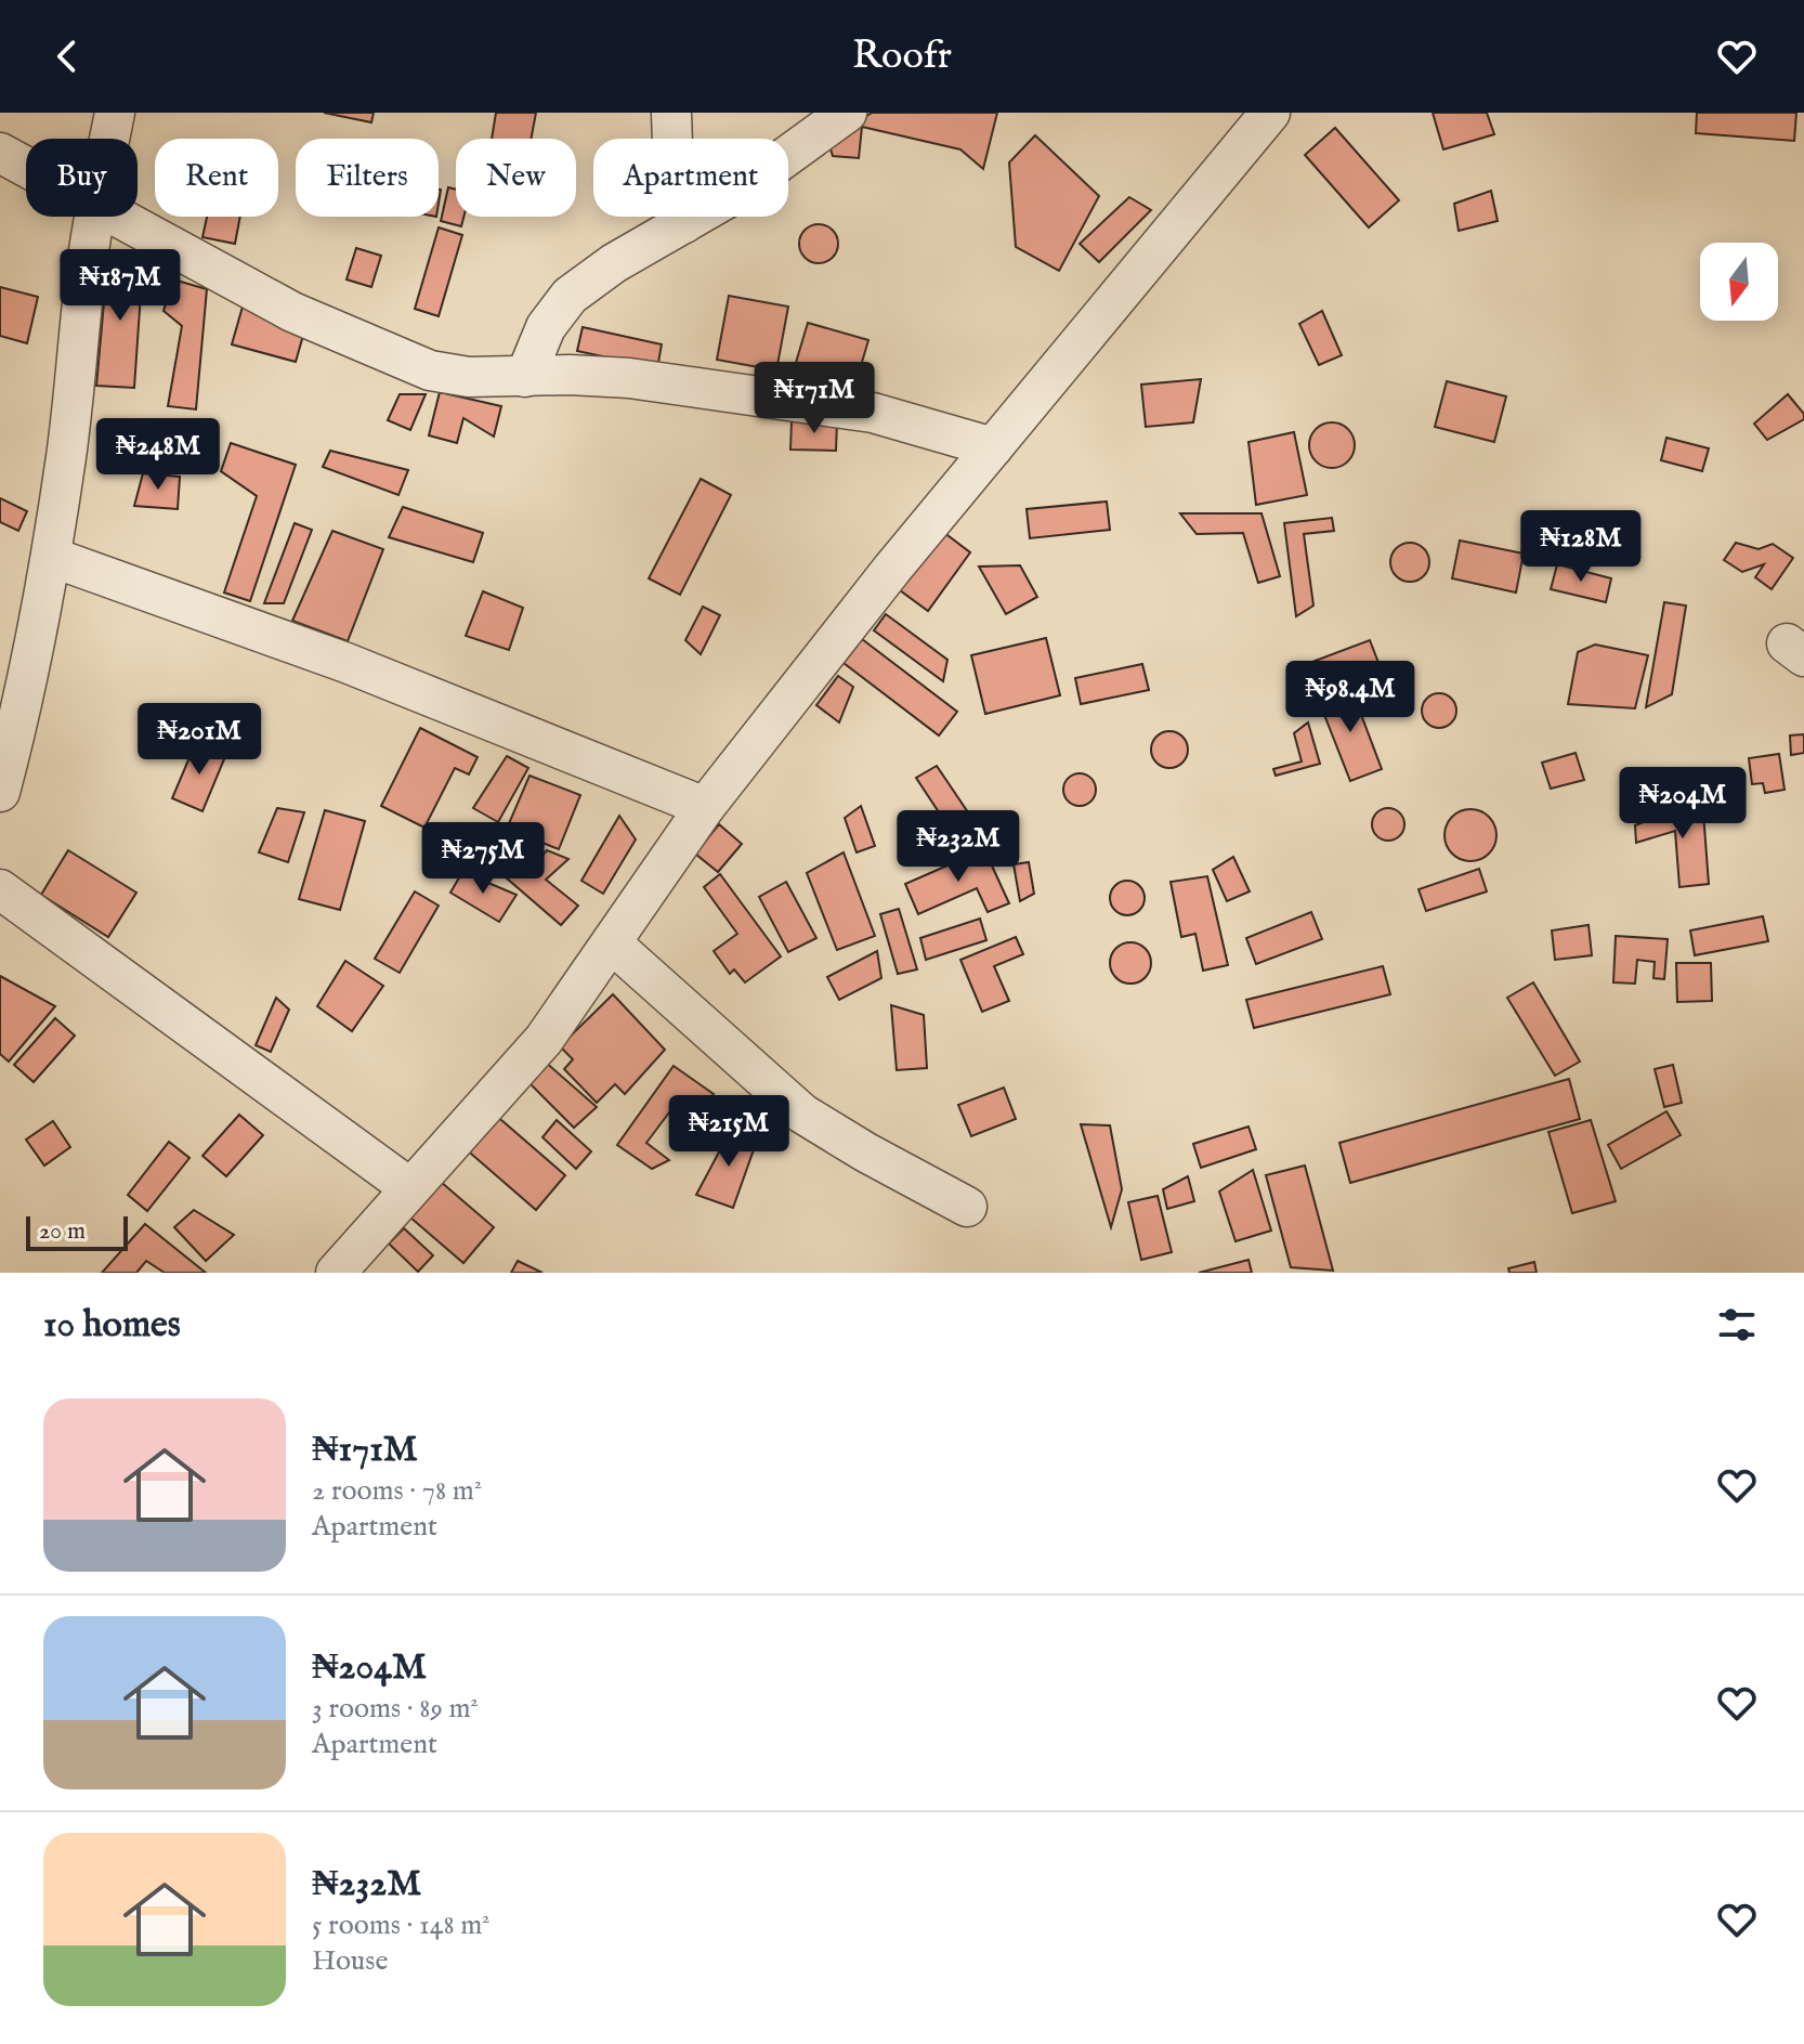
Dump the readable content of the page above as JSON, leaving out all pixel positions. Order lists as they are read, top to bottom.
{
  "scale_bar": "20 m",
  "north": "bottom",
  "page": {
    "header": "Roofr",
    "chip": [
      "Buy",
      "Rent",
      "Filters",
      "New",
      "Apartment"
    ],
    "price": [
      "₦187M",
      "₦171M",
      "₦248M",
      "₦128M",
      "₦98.4M",
      "₦201M",
      "₦204M",
      "₦232M",
      "₦275M",
      "₦215M"
    ],
    "scale": "20 m",
    "heading": "10 homes",
    "list": [
      {
        "name": "₦171M",
        "note": "2 rooms · 78 m² · Apartment"
      },
      {
        "name": "₦204M",
        "note": "3 rooms · 89 m² · Apartment"
      },
      {
        "name": "₦232M",
        "note": "5 rooms · 148 m² · House"
      }
    ]
  }
}
